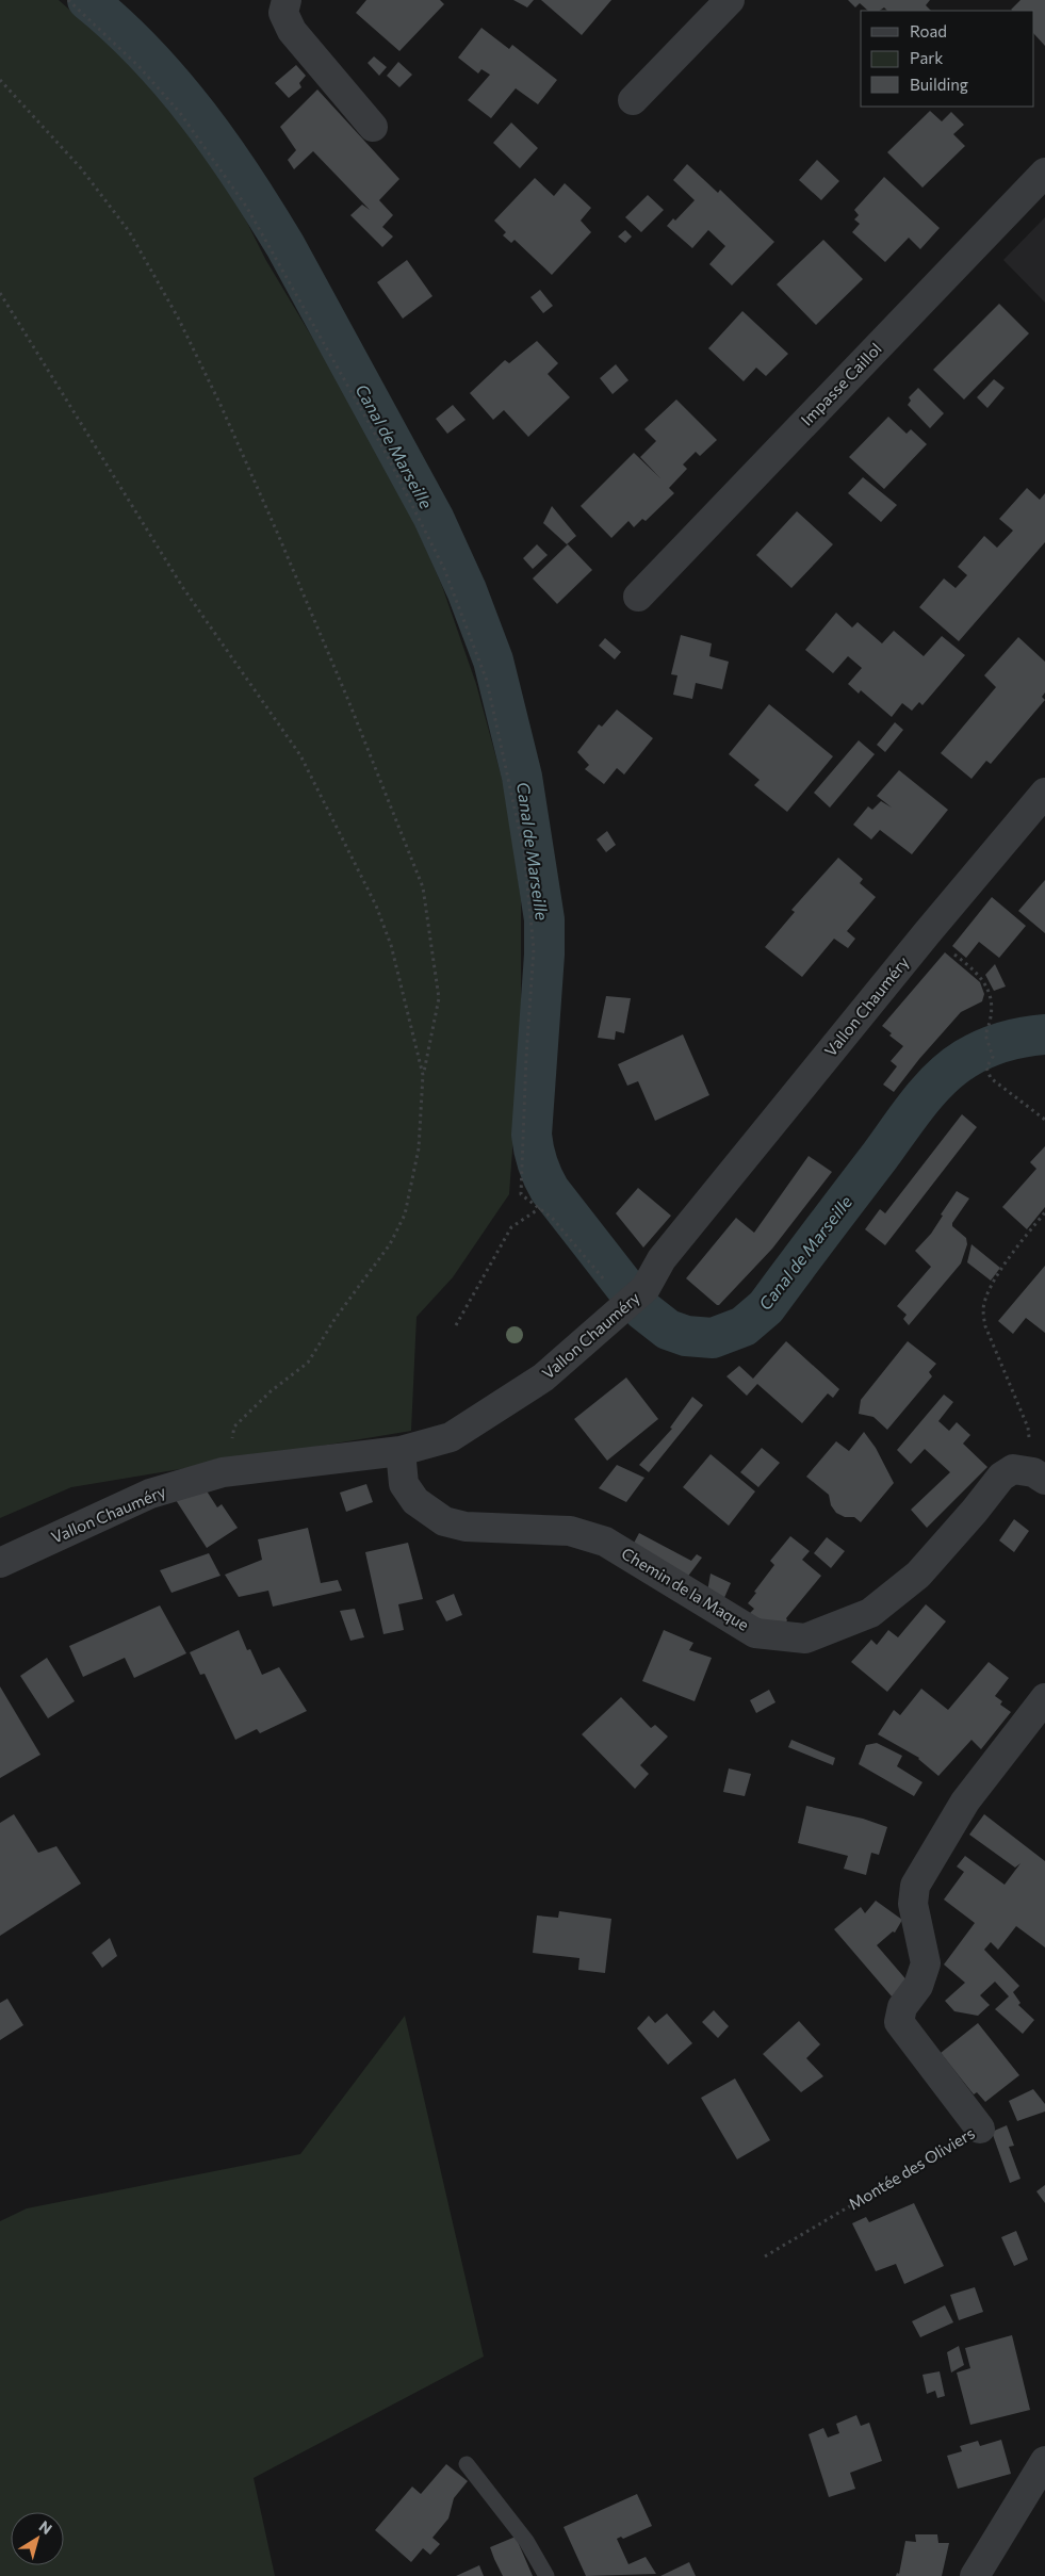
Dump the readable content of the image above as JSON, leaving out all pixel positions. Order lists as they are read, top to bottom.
{
  "streets": {
    "street": [
      "Impasse Caillol",
      "Vallon Chauméry",
      "Chemin de la Maque",
      "Montée des Oliviers"
    ]
  },
  "crossings": [
    ["Vallon Chauméry", "Chemin de la Maque"]
  ],
  "water": ["Canal de Marseille"],
  "legend": ["Road", "Park", "Building"],
  "north": "top right"
}
